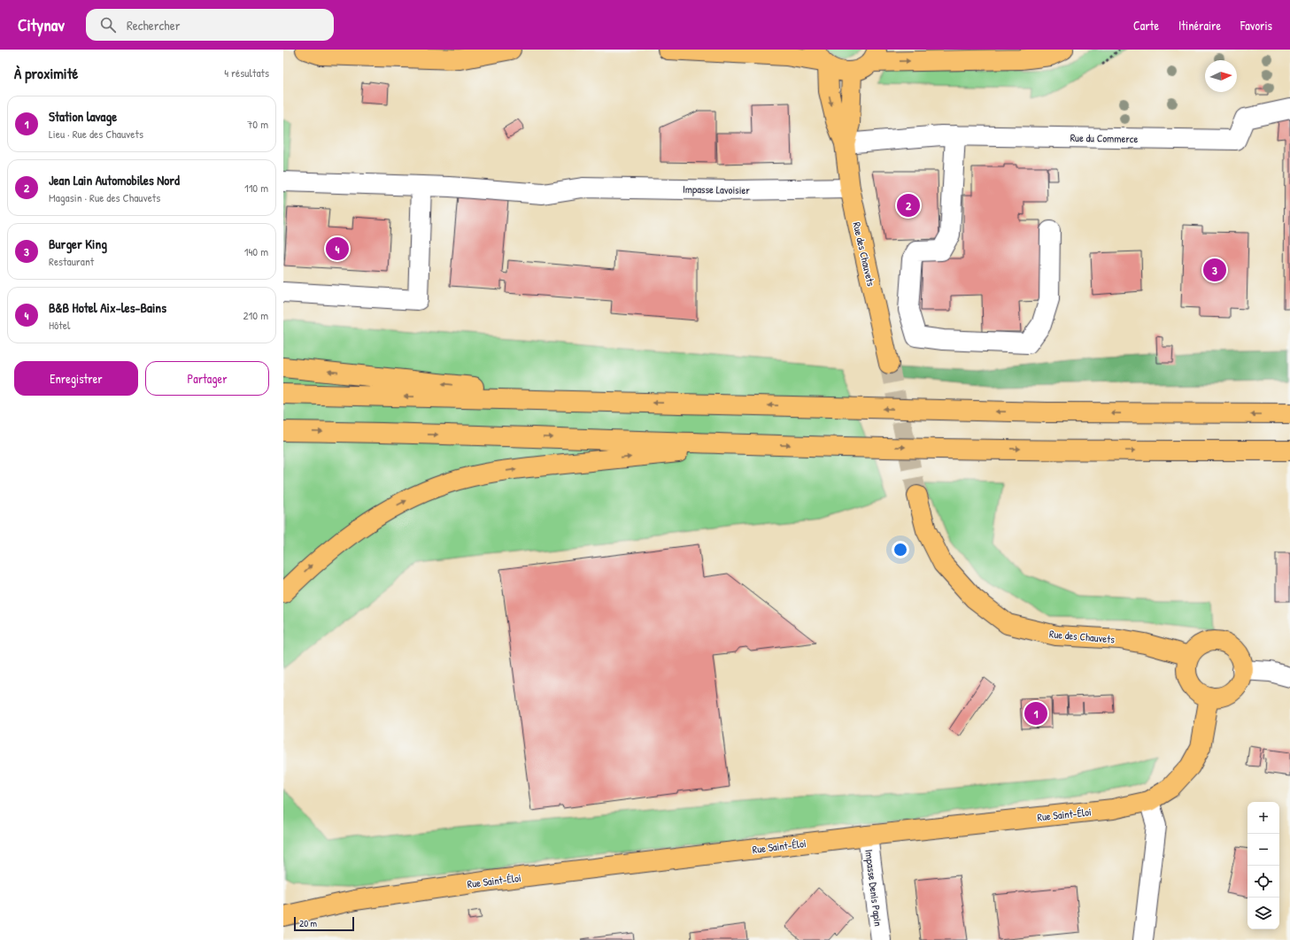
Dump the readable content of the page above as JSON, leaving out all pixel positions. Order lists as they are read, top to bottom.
{
  "streets": {
    "main road": ["Rue des Chauvets", "Rue Saint-Éloi"],
    "street": ["Rue du Commerce", "Impasse Lavoisier", "Impasse Denis Papin"]
  },
  "crossings": [
    ["Rue du Commerce", "Rue des Chauvets"],
    ["Impasse Lavoisier", "Rue des Chauvets"],
    ["Rue des Chauvets", "Rue Saint-Éloi"],
    ["Rue Saint-Éloi", "Impasse Denis Papin"]
  ],
  "scale_bar": "20 m",
  "north": "right",
  "page": {
    "header": "Citynav",
    "search": "Rechercher",
    "nav": ["Carte", "Itinéraire", "Favoris"],
    "heading": ["À proximité", "4 résultats"],
    "list": [
      {
        "mark": "1",
        "name": "Station lavage",
        "note": "Lieu · Rue des Chauvets",
        "value": "70 m"
      },
      {
        "mark": "2",
        "name": "Jean Lain Automobiles Nord",
        "note": "Magasin · Rue des Chauvets",
        "value": "110 m"
      },
      {
        "mark": "3",
        "name": "Burger King",
        "note": "Restaurant",
        "value": "140 m"
      },
      {
        "mark": "4",
        "name": "B&B Hotel Aix-les-Bains",
        "note": "Hôtel",
        "value": "210 m"
      }
    ],
    "pins": [
      "2",
      "4",
      "3",
      "1"
    ],
    "buttons": ["Enregistrer", "Partager"],
    "map_buttons": ["+", "−"],
    "scale": "20 m"
  }
}
